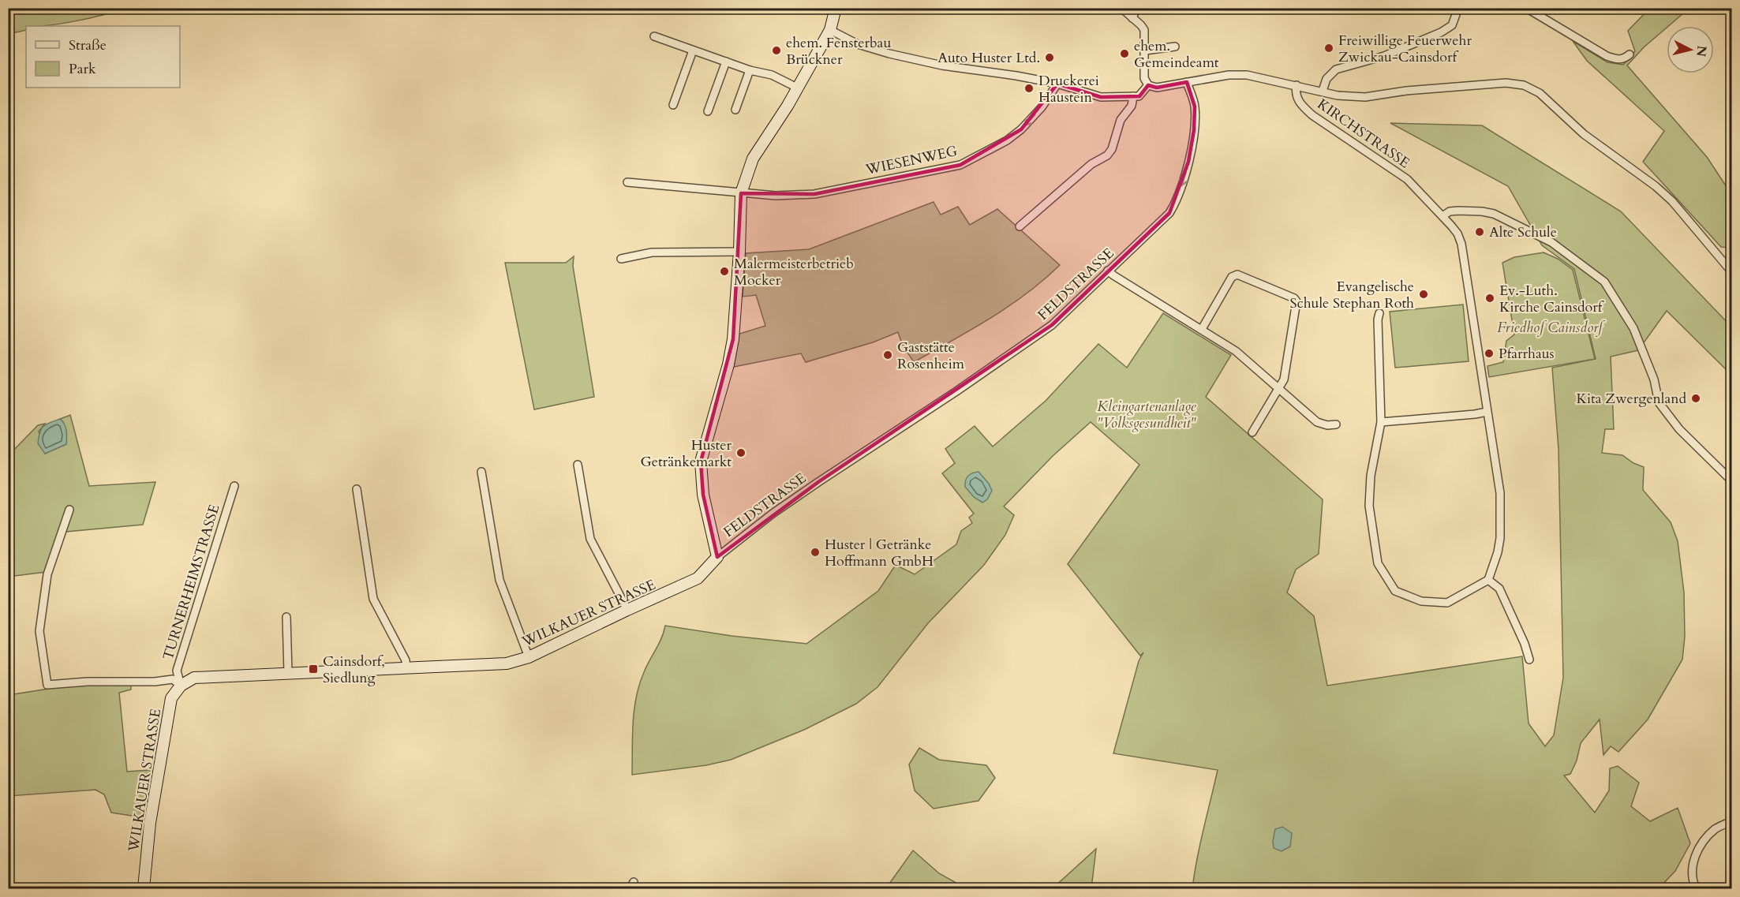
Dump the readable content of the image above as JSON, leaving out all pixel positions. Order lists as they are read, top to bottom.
{
  "streets": {
    "street": [
      "KIRCHSTRASSE",
      "WIESENWEG",
      "FELDSTRASSE",
      "TURNERHEIMSTRASSE",
      "WILKAUER STRASSE"
    ]
  },
  "crossings": [
    ["FELDSTRASSE", "WILKAUER STRASSE"],
    ["TURNERHEIMSTRASSE", "WILKAUER STRASSE"]
  ],
  "one_way": ["WIESENWEG"],
  "parks": ["Friedhof Cainsdorf", "Kleingartenanlage \"Volksgesundheit\""],
  "places": {
    "other": [
      "Freiwillige Feuerwehr Zwickau-Cainsdorf",
      "ehem. Fensterbau Brückner",
      "ehem. Gemeindeamt",
      "Auto Huster Ltd.",
      "Druckerei Haustein",
      "Alte Schule",
      "Malermeisterbetrieb Mocker",
      "Evangelische Schule Stephan Roth",
      "Ev.-Luth. Kirche Cainsdorf",
      "Pfarrhaus",
      "Gaststätte Rosenheim",
      "Kita Zwergenland",
      "Huster Getränkemarkt",
      "Huster | Getränke Hoffmann GmbH"
    ],
    "transit": ["Cainsdorf, Siedlung"]
  },
  "legend": ["Straße", "Park"],
  "north": "right"
}
